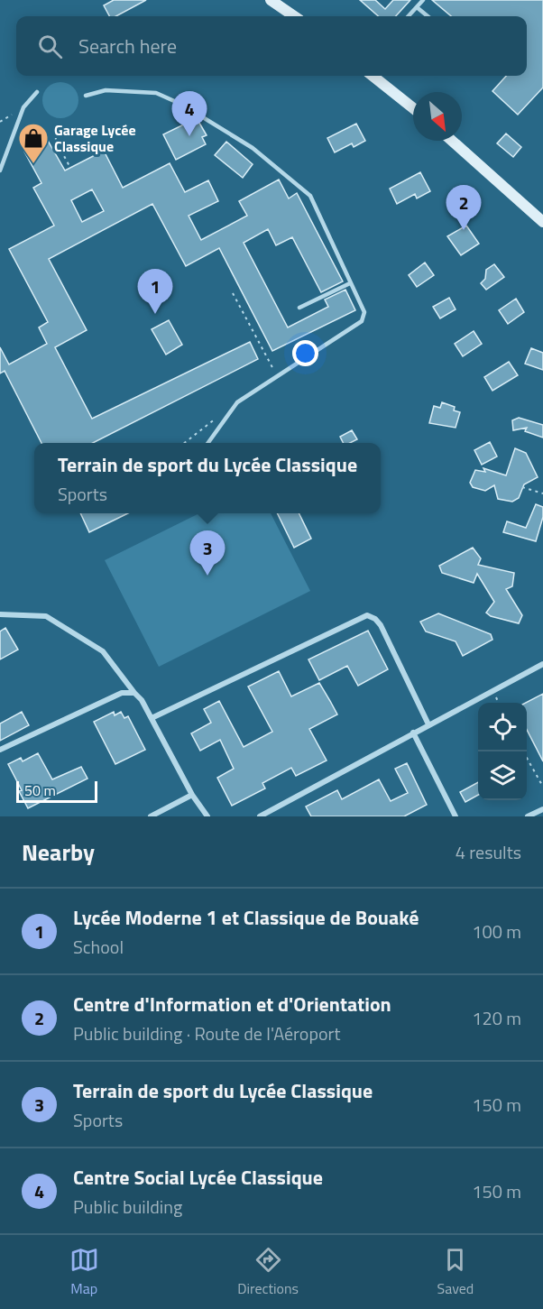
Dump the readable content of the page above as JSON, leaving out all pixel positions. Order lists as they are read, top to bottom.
{
  "places": {
    "shop": ["Garage Lycée Classique"]
  },
  "scale_bar": "50 m",
  "north": "bottom right",
  "page": {
    "search": "Search here",
    "pins": [
      "4",
      "2",
      "1",
      "3"
    ],
    "popup": ["Terrain de sport du Lycée Classique", "Sports"],
    "scale": "50 m",
    "heading": ["Nearby", "4 results"],
    "list": [
      {
        "mark": "1",
        "name": "Lycée Moderne 1 et Classique de Bouaké",
        "note": "School",
        "value": "100 m"
      },
      {
        "mark": "2",
        "name": "Centre d'Information et d'Orientation",
        "note": "Public building · Route de l'Aéroport",
        "value": "120 m"
      },
      {
        "mark": "3",
        "name": "Terrain de sport du Lycée Classique",
        "note": "Sports",
        "value": "150 m"
      },
      {
        "mark": "4",
        "name": "Centre Social Lycée Classique",
        "note": "Public building",
        "value": "150 m"
      }
    ],
    "nav": ["Map", "Directions", "Saved"]
  }
}
